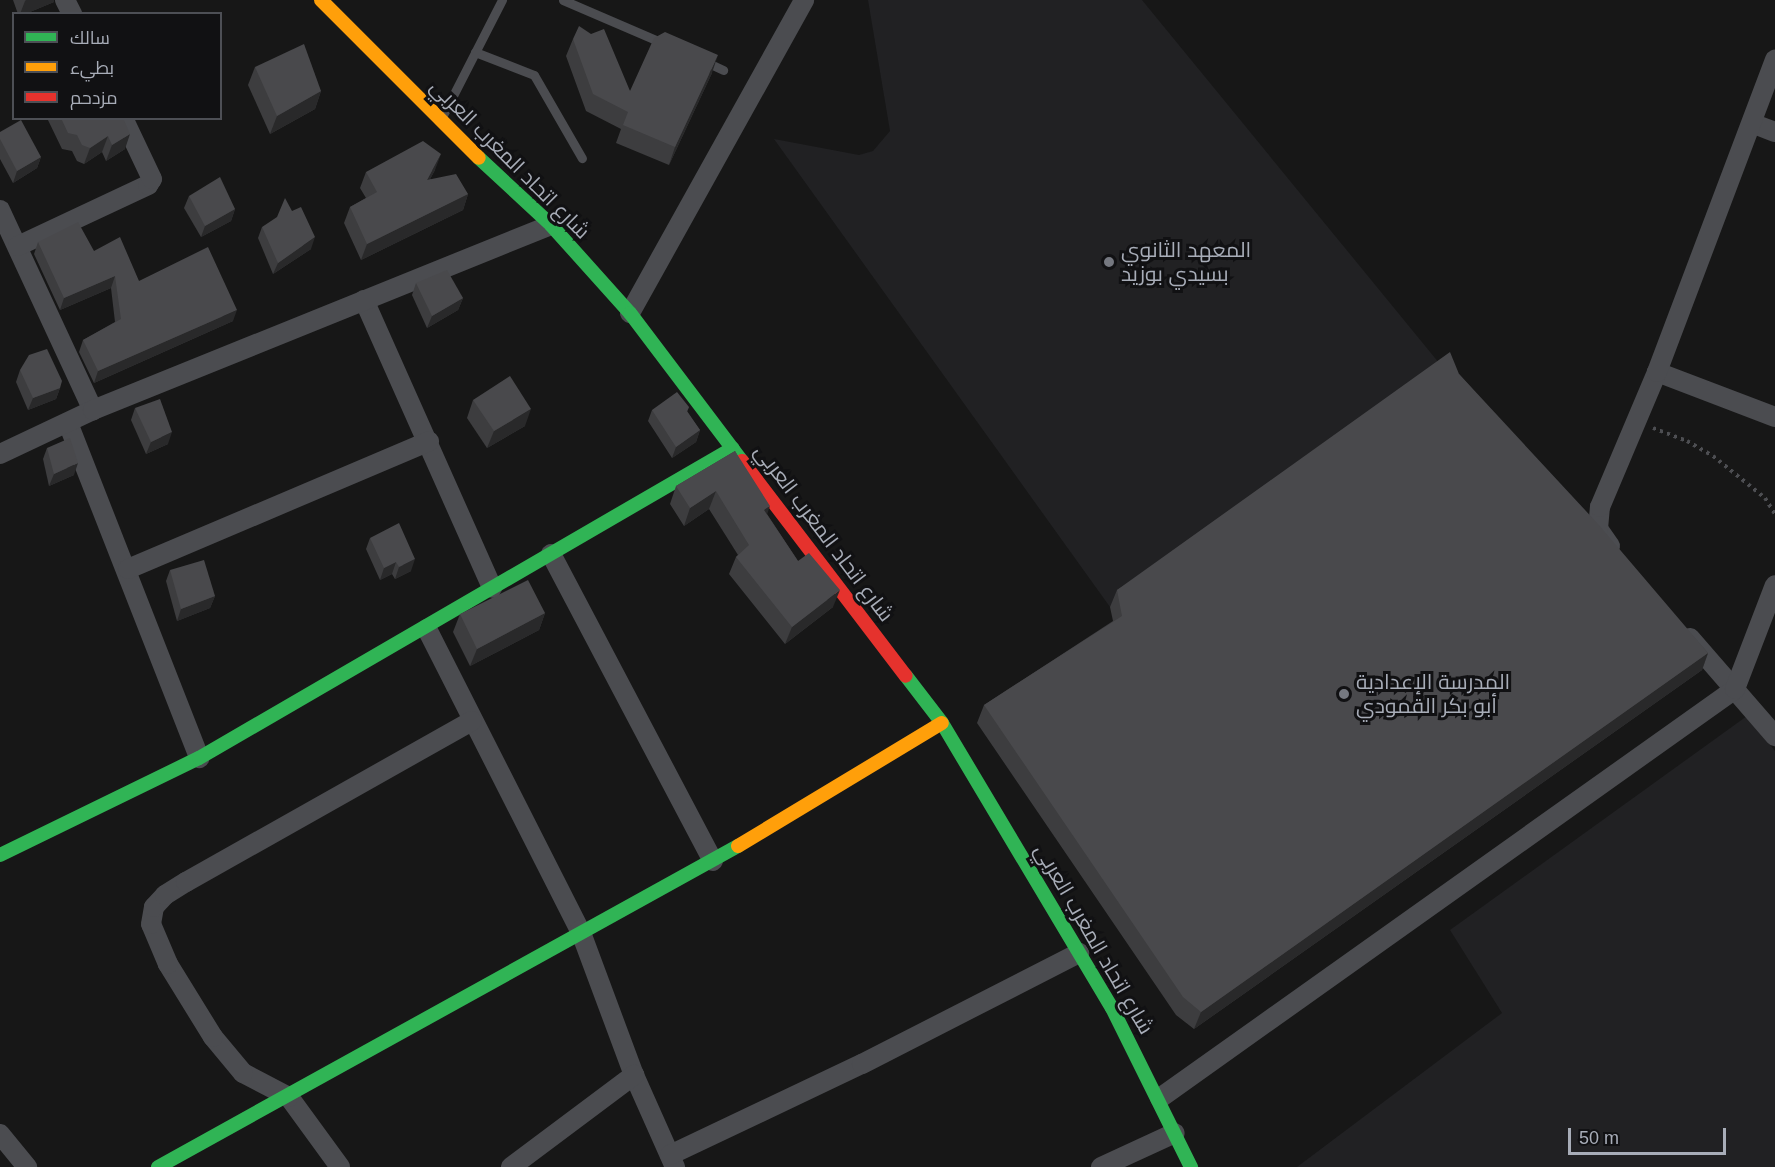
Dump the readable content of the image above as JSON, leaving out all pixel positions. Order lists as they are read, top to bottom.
{
  "streets": {
    "street": ["شارع اتحاد المغرب العربي"]
  },
  "places": ["المعهد الثانوي بسيدي بوزيد", "المدرسة الإعدادية أبو بكر القمودي"],
  "legend": ["سالك", "بطيء", "مزدحم"],
  "scale_bar": "50 m"
}
